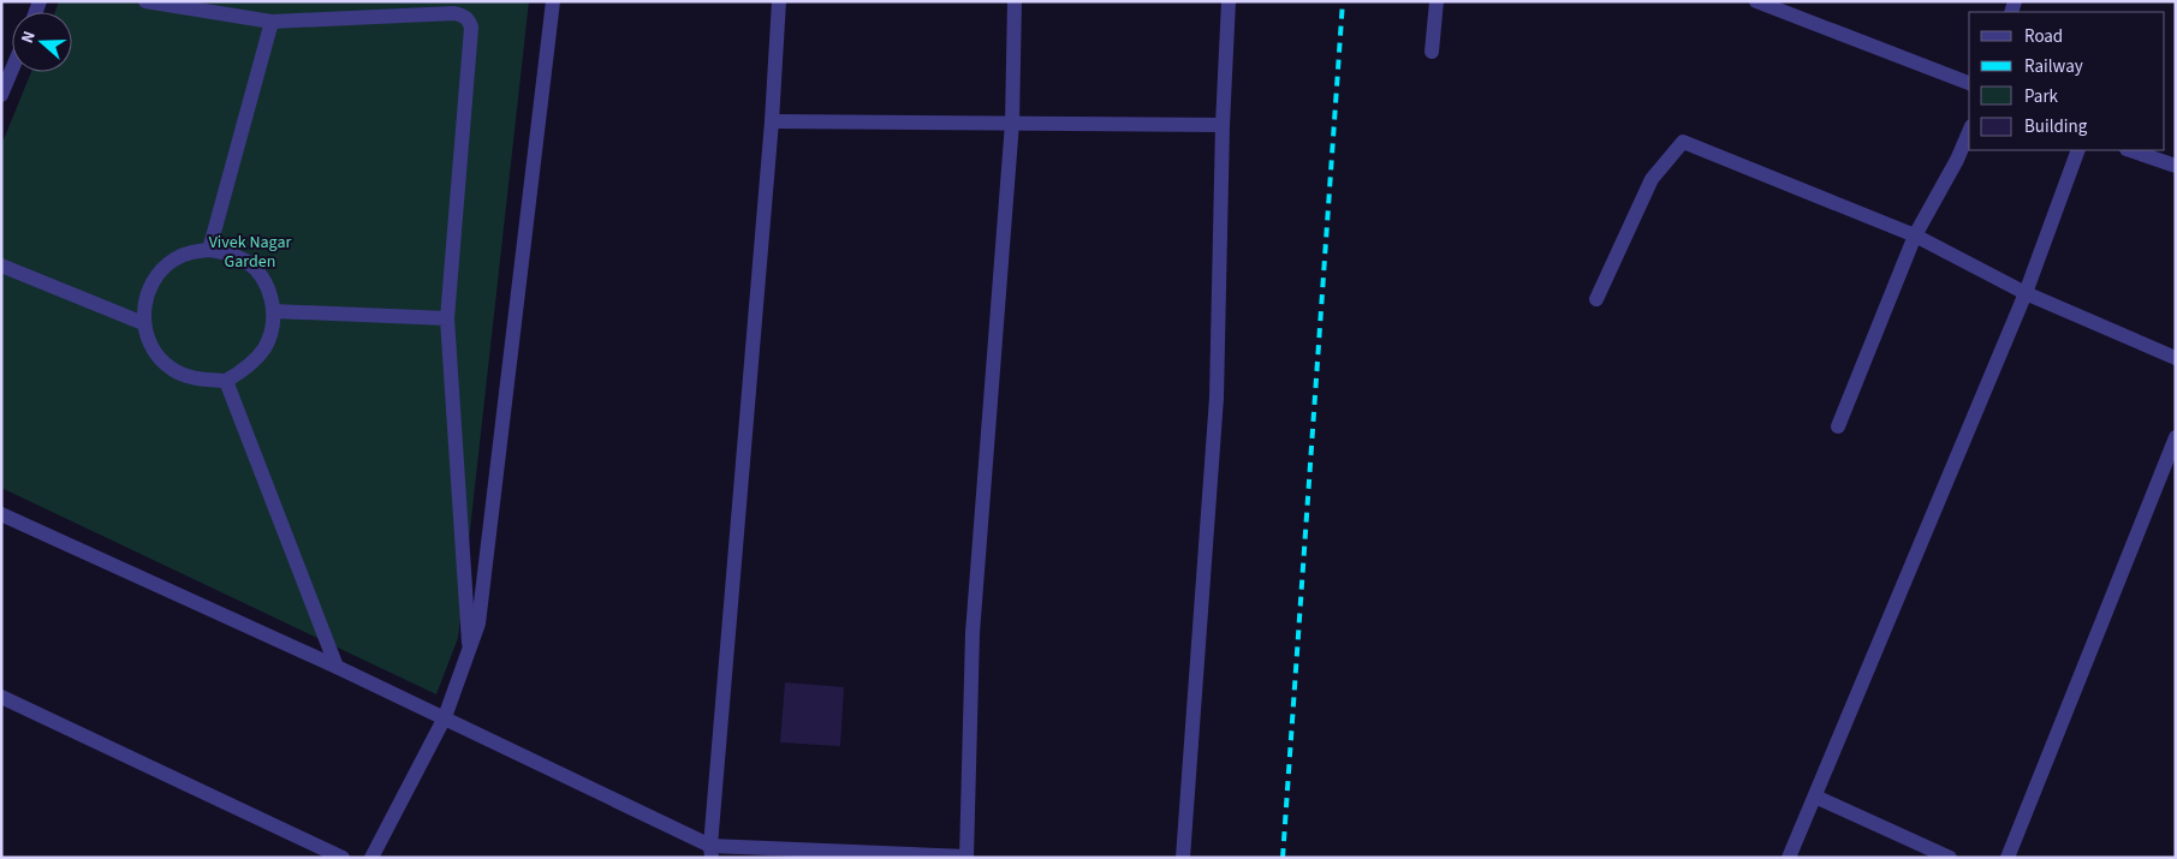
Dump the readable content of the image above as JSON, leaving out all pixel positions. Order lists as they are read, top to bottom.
{
  "parks": ["Vivek Nagar Garden"],
  "legend": [
    "Road",
    "Railway",
    "Park",
    "Building"
  ],
  "north": "left"
}
